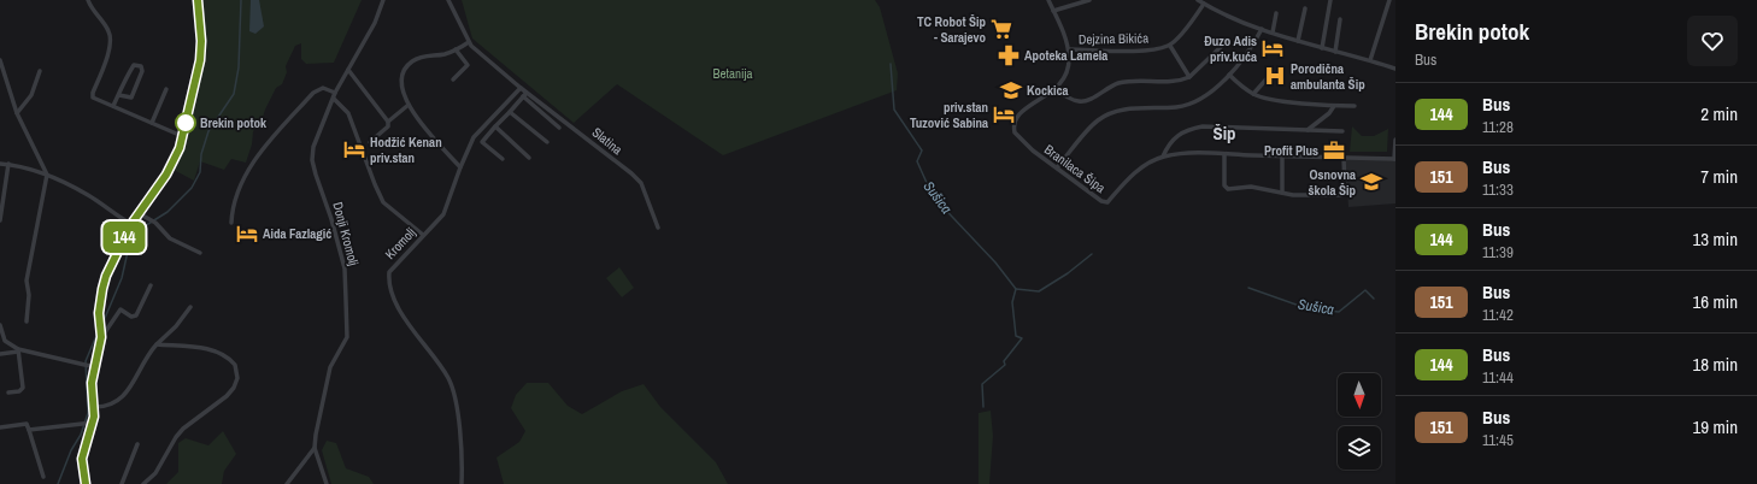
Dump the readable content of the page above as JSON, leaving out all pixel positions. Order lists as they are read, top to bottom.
{
  "streets": {
    "street": [
      "Dejzina Bikića",
      "Slatina",
      "Branilaca Šipa",
      "Donji Kromolj",
      "Kromolj"
    ]
  },
  "crossings": [
    ["Dejzina Bikića", "Branilaca Šipa"],
    ["Slatina", "Kromolj"]
  ],
  "districts": ["Šip"],
  "water": ["Sušica"],
  "parks": ["Betanija"],
  "places": {
    "supermarket": ["TC Robot Šip - Sarajevo"],
    "hotel": [
      "Đuzo Adis priv.kuća",
      "priv.stan Tuzović Sabina",
      "Hodžić Kenan priv.stan",
      "Aida Fazlagić"
    ],
    "pharmacy": ["Apoteka Lamela"],
    "hospital": ["Porodična ambulanta Šip"],
    "school or university": ["Kockica", "Osnovna škola Šip"],
    "other": ["Brekin potok"],
    "office": ["Profit Plus"]
  },
  "lines": ["bus line 144"],
  "north": "bottom",
  "page": {
    "on_map": "144",
    "heading": ["Brekin potok", "Bus"],
    "list": [
      {
        "mark": "144",
        "name": "Bus",
        "note": "11:28",
        "value": "2 min"
      },
      {
        "mark": "151",
        "name": "Bus",
        "note": "11:33",
        "value": "7 min"
      },
      {
        "mark": "144",
        "name": "Bus",
        "note": "11:39",
        "value": "13 min"
      },
      {
        "mark": "151",
        "name": "Bus",
        "note": "11:42",
        "value": "16 min"
      },
      {
        "mark": "144",
        "name": "Bus",
        "note": "11:44",
        "value": "18 min"
      },
      {
        "mark": "151",
        "name": "Bus",
        "note": "11:45",
        "value": "19 min"
      }
    ]
  }
}
